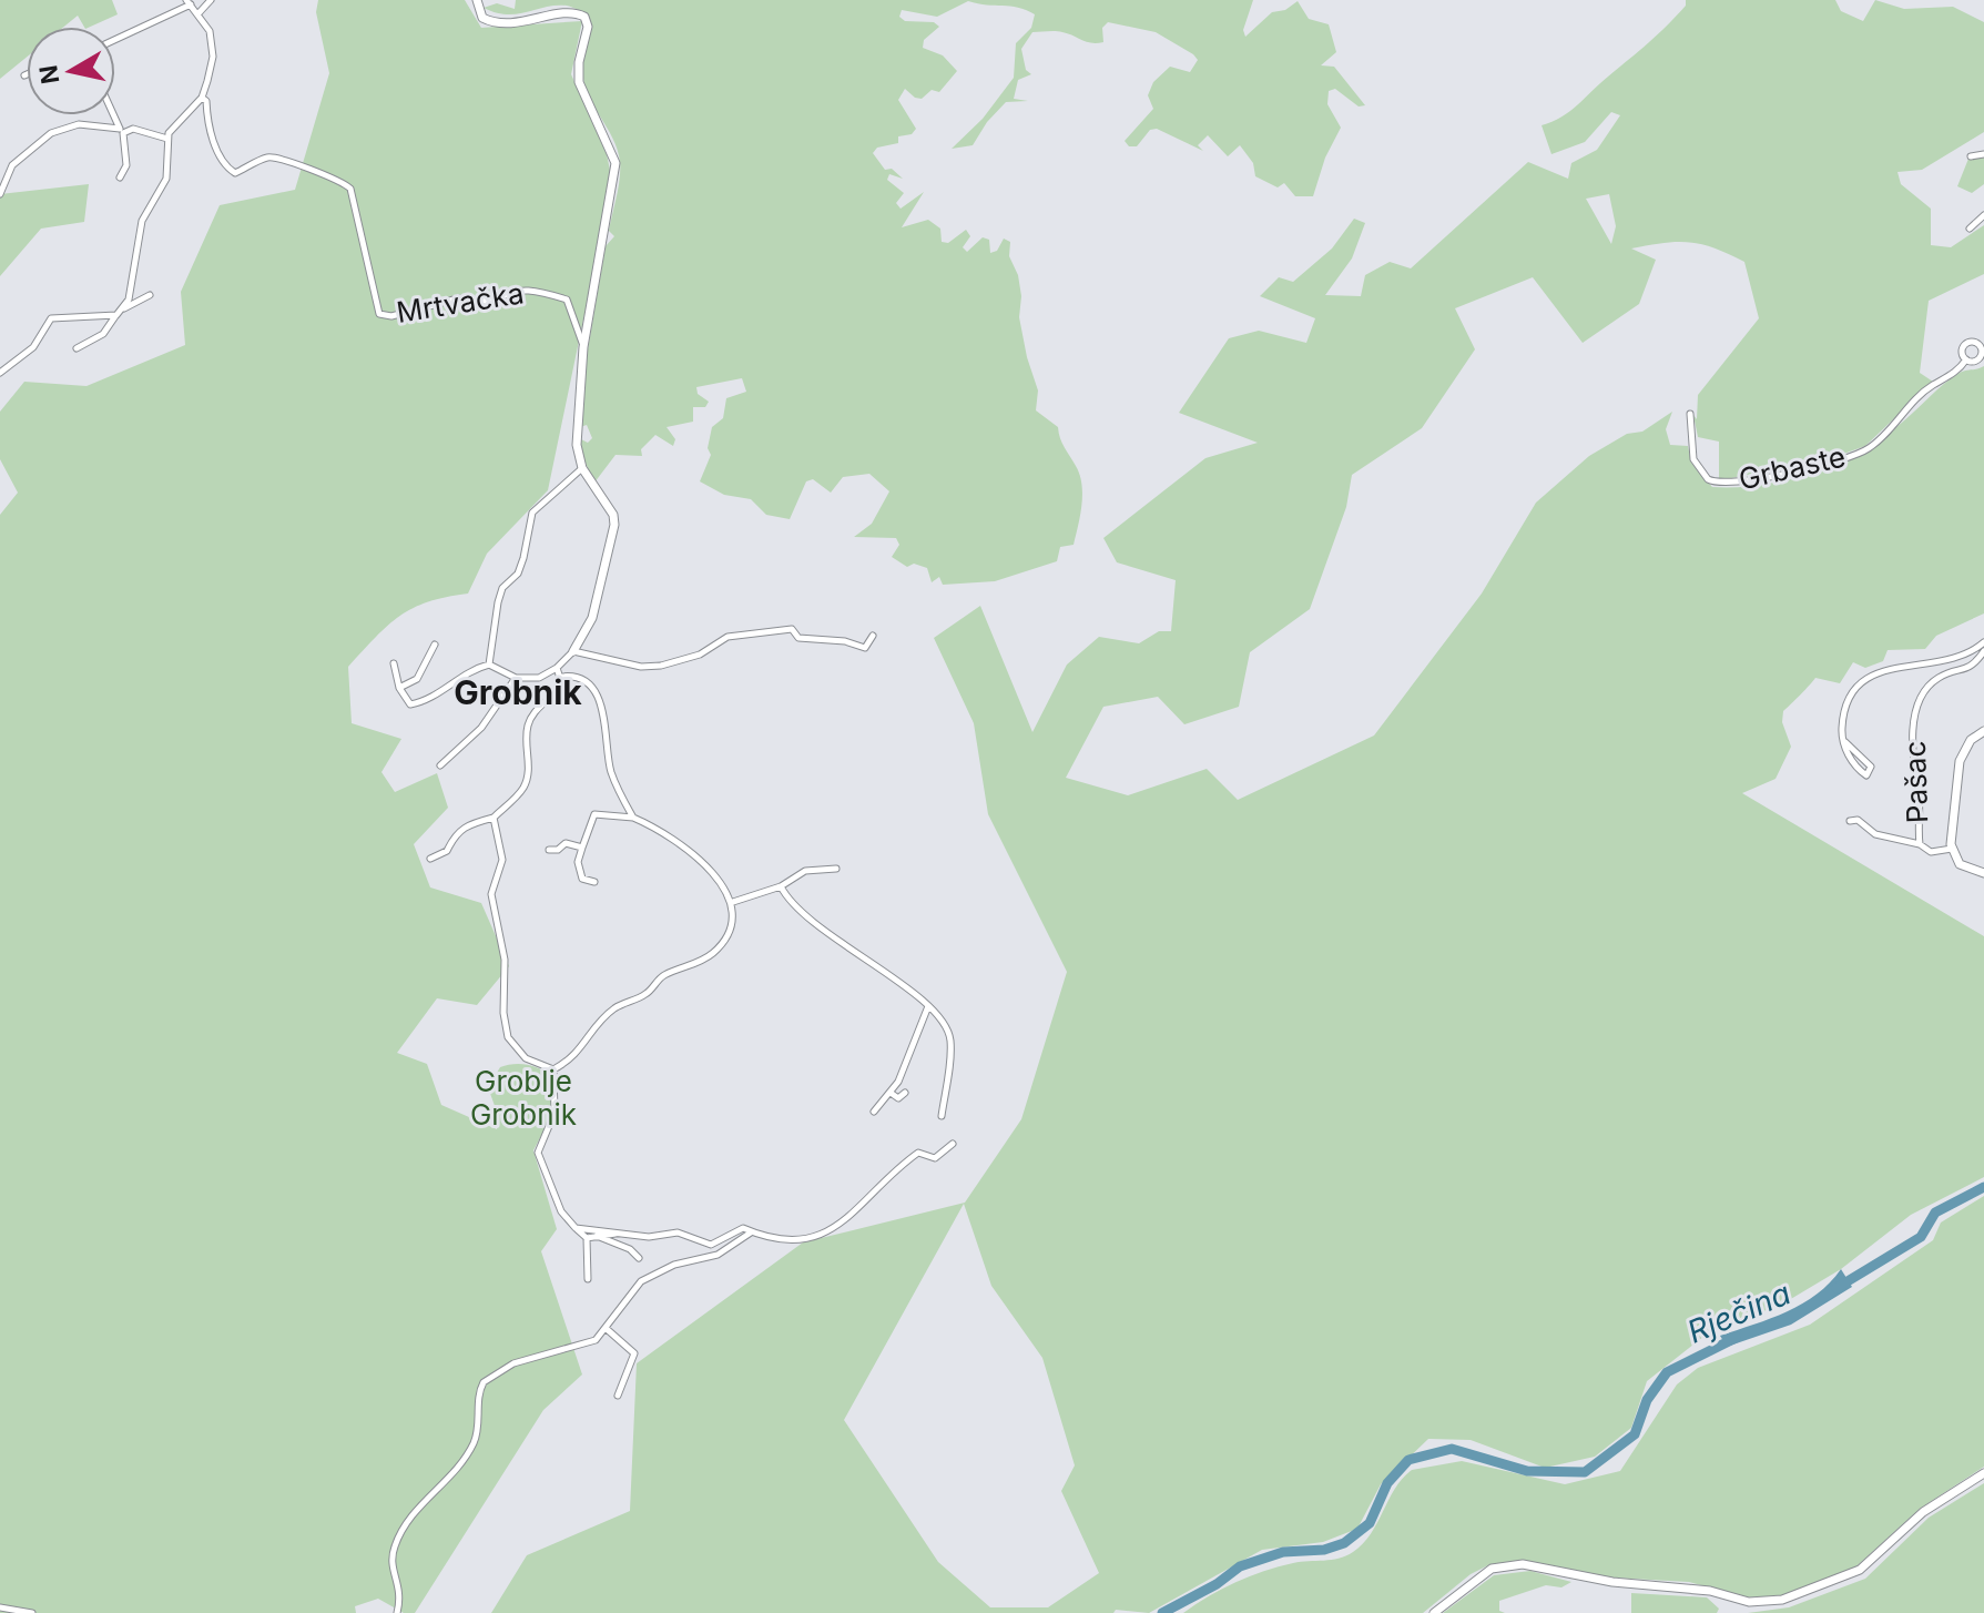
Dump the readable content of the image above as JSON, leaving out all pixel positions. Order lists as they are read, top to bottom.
{
  "streets": {
    "street": ["Mrtvačka", "Grbaste", "Pašac"]
  },
  "districts": ["Grobnik"],
  "water": ["Rječina"],
  "parks": ["Groblje Grobnik"],
  "north": "left"
}
